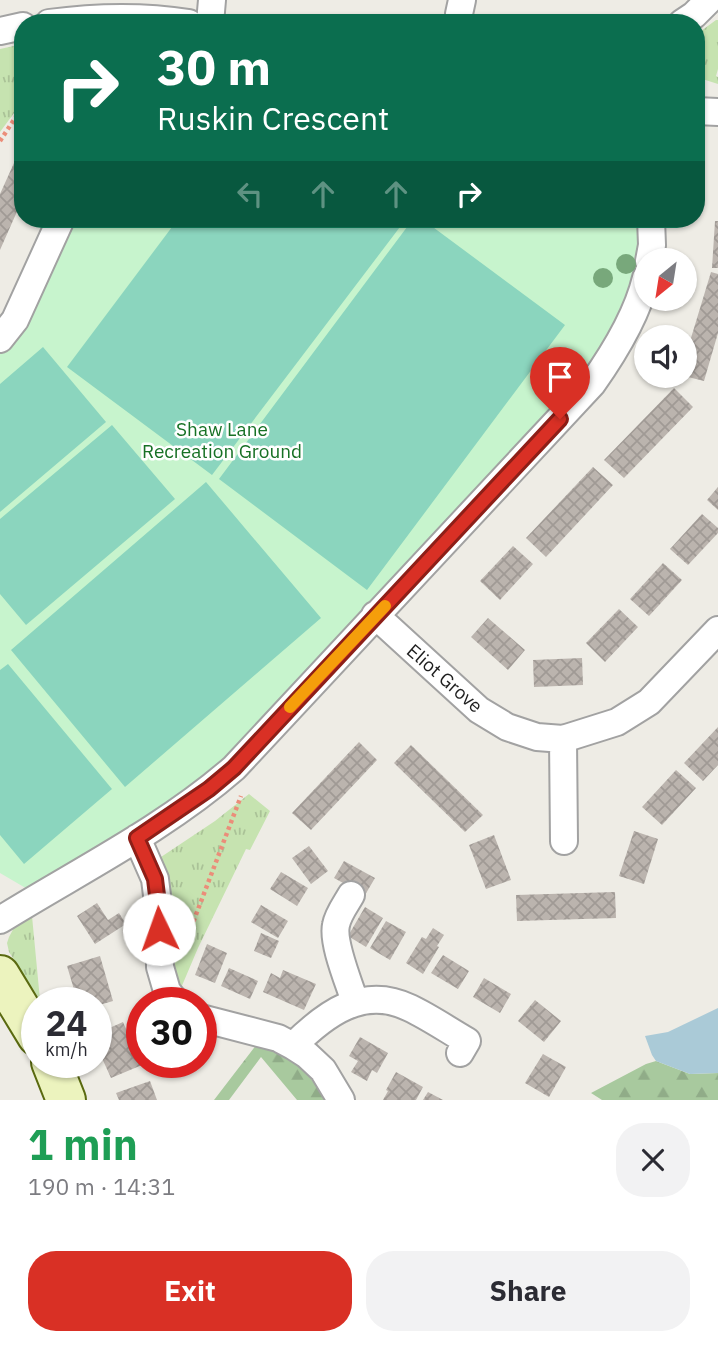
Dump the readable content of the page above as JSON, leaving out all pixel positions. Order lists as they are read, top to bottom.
{
  "streets": {
    "street": ["Eliot Grove"]
  },
  "parks": ["Shaw Lane Recreation Ground"],
  "north": "bottom left",
  "page": {
    "turn": ["30 m", "Ruskin Crescent"],
    "speed": "24 km/h",
    "limit": "30",
    "heading": ["1 min", "190 m · 14:31"],
    "buttons": ["Exit", "Share"]
  }
}
